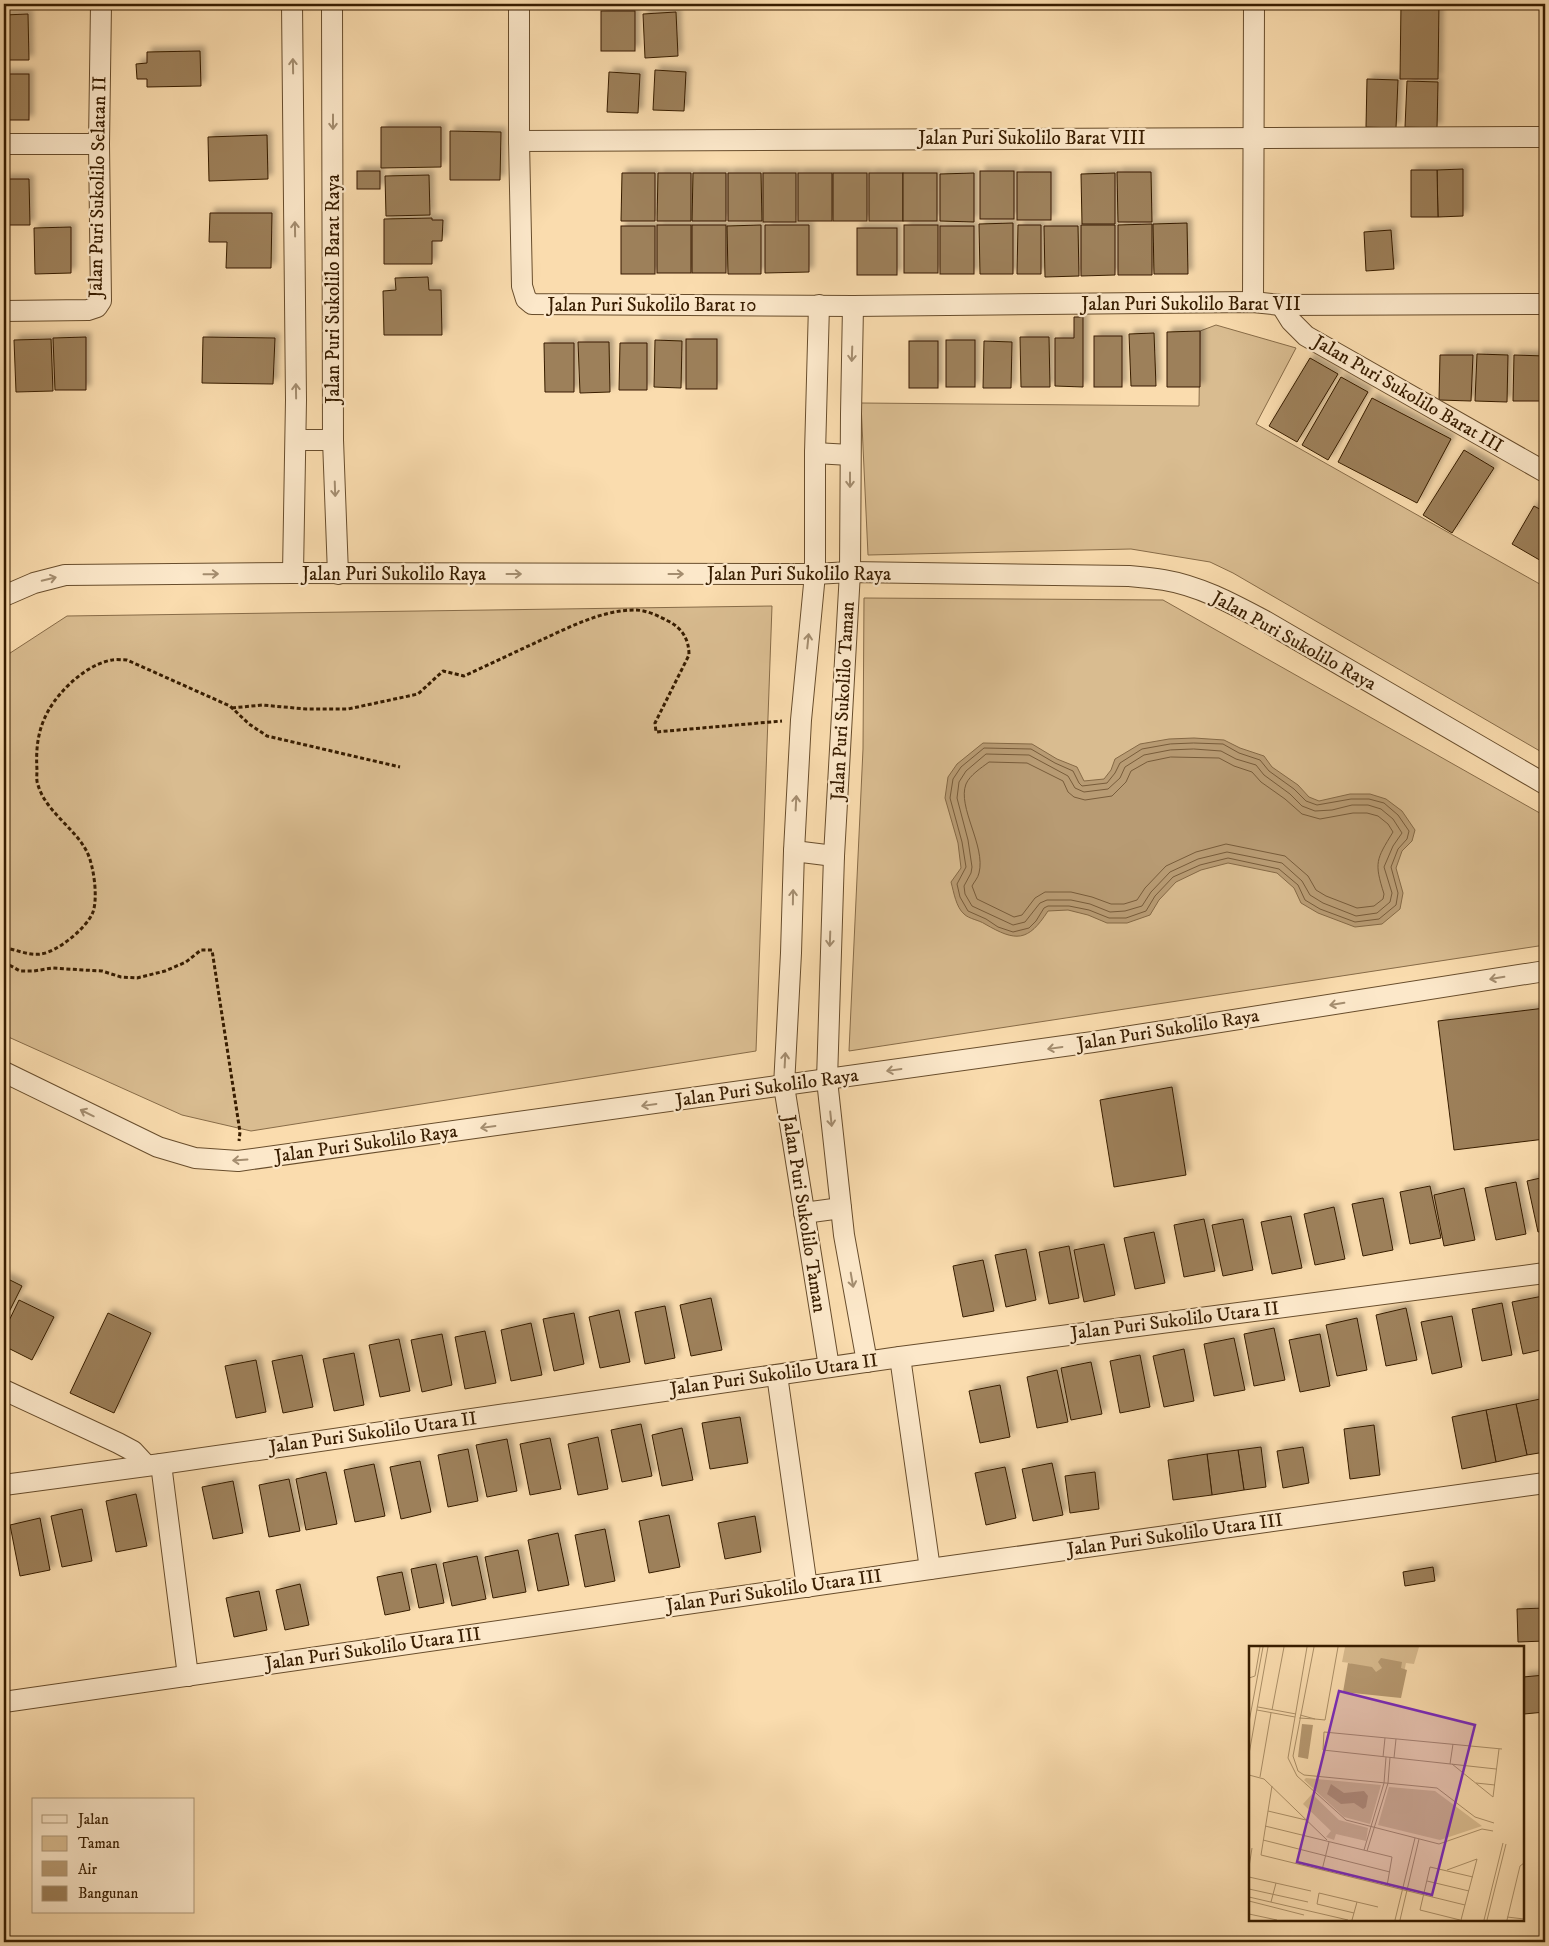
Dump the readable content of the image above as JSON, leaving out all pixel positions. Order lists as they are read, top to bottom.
{
  "streets": {
    "street": [
      "Jalan Puri Sukolilo Barat VIII",
      "Jalan Puri Sukolilo Selatan II",
      "Jalan Puri Sukolilo Barat Raya",
      "Jalan Puri Sukolilo Barat VII",
      "Jalan Puri Sukolilo Barat 10",
      "Jalan Puri Sukolilo Barat III",
      "Jalan Puri Sukolilo Raya",
      "Jalan Puri Sukolilo Taman",
      "Jalan Puri Sukolilo Utara II",
      "Jalan Puri Sukolilo Utara III"
    ]
  },
  "crossings": [
    ["Jalan Puri Sukolilo Barat VIII", "Jalan Puri Sukolilo Barat 10"],
    ["Jalan Puri Sukolilo Barat Raya", "Jalan Puri Sukolilo Raya"],
    ["Jalan Puri Sukolilo Barat VII", "Jalan Puri Sukolilo Barat 10"],
    ["Jalan Puri Sukolilo Barat VII", "Jalan Puri Sukolilo Barat III"],
    ["Jalan Puri Sukolilo Barat VII", "Jalan Puri Sukolilo Taman"],
    ["Jalan Puri Sukolilo Barat 10", "Jalan Puri Sukolilo Taman"],
    ["Jalan Puri Sukolilo Raya", "Jalan Puri Sukolilo Taman"],
    ["Jalan Puri Sukolilo Taman", "Jalan Puri Sukolilo Utara II"]
  ],
  "legend": [
    "Jalan",
    "Taman",
    "Air",
    "Bangunan"
  ]
}
